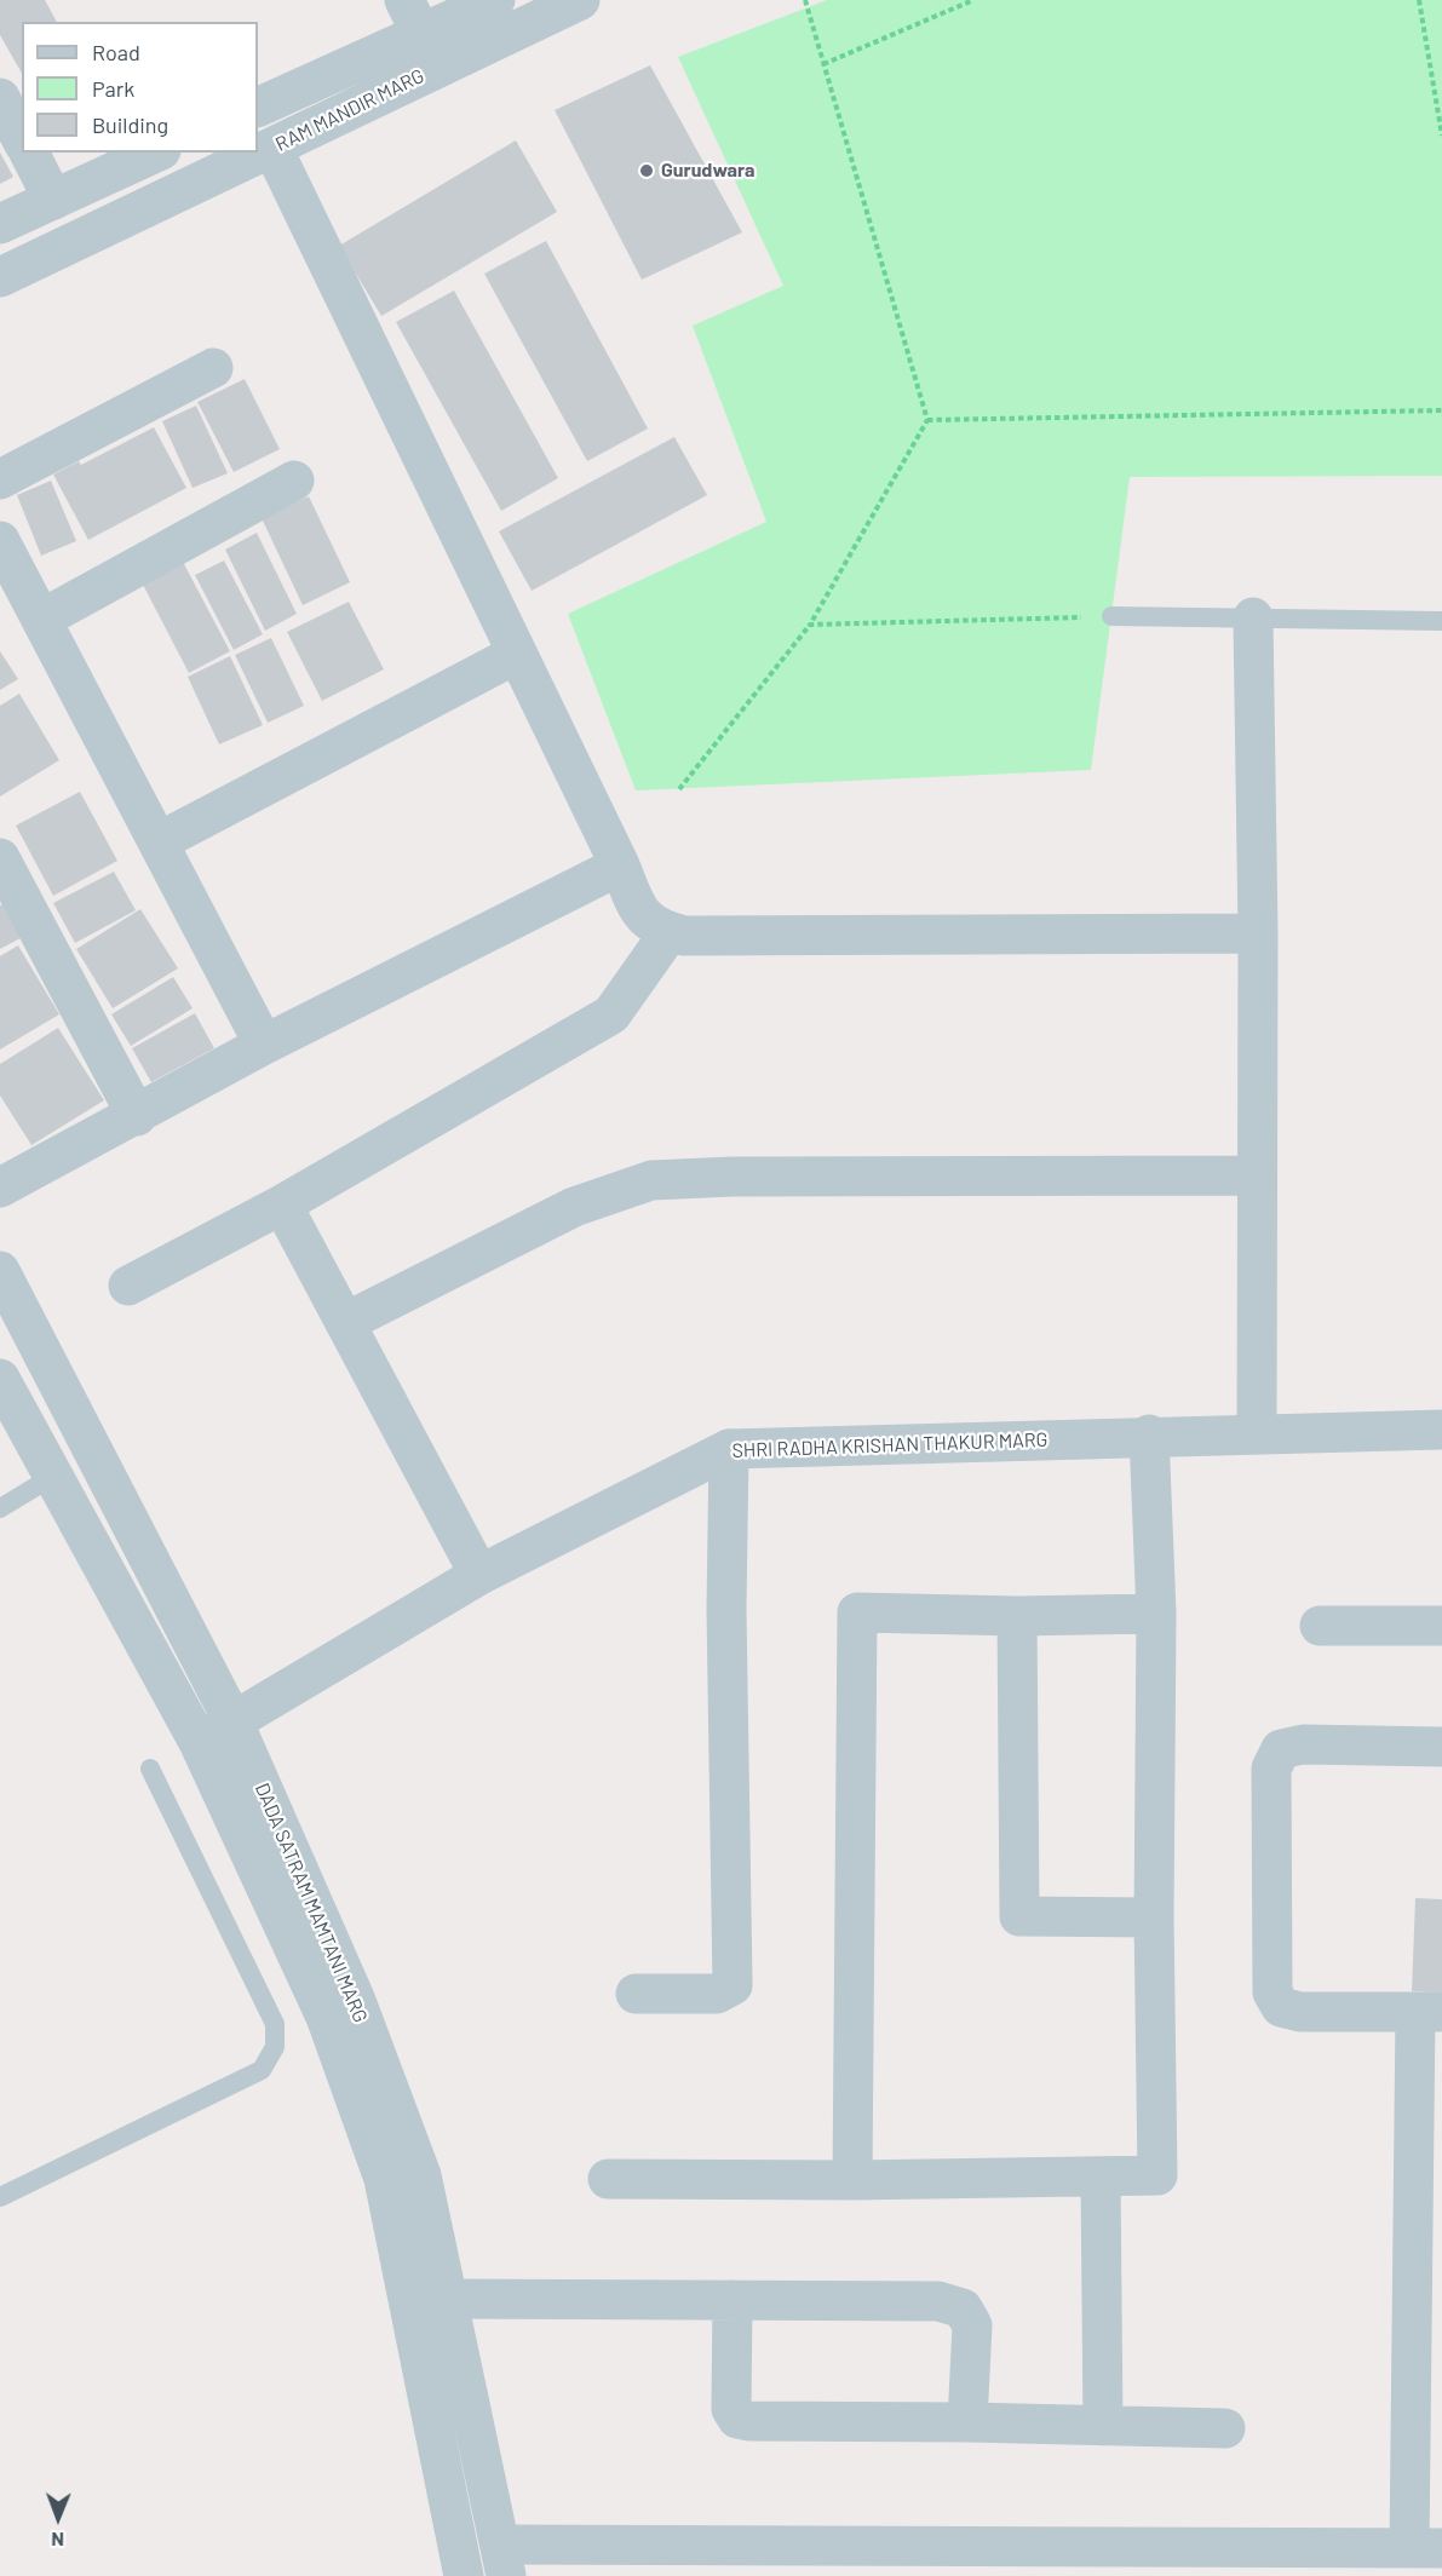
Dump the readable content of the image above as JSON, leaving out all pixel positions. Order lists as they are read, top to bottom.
{
  "streets": {
    "street": ["RAM MANDIR MARG", "SHRI RADHA KRISHAN THAKUR MARG", "DADA SATRAM MAMTANI MARG"]
  },
  "crossings": [
    ["SHRI RADHA KRISHAN THAKUR MARG", "DADA SATRAM MAMTANI MARG"]
  ],
  "places": ["Gurudwara"],
  "legend": ["Road", "Park", "Building"],
  "north": "bottom"
}
